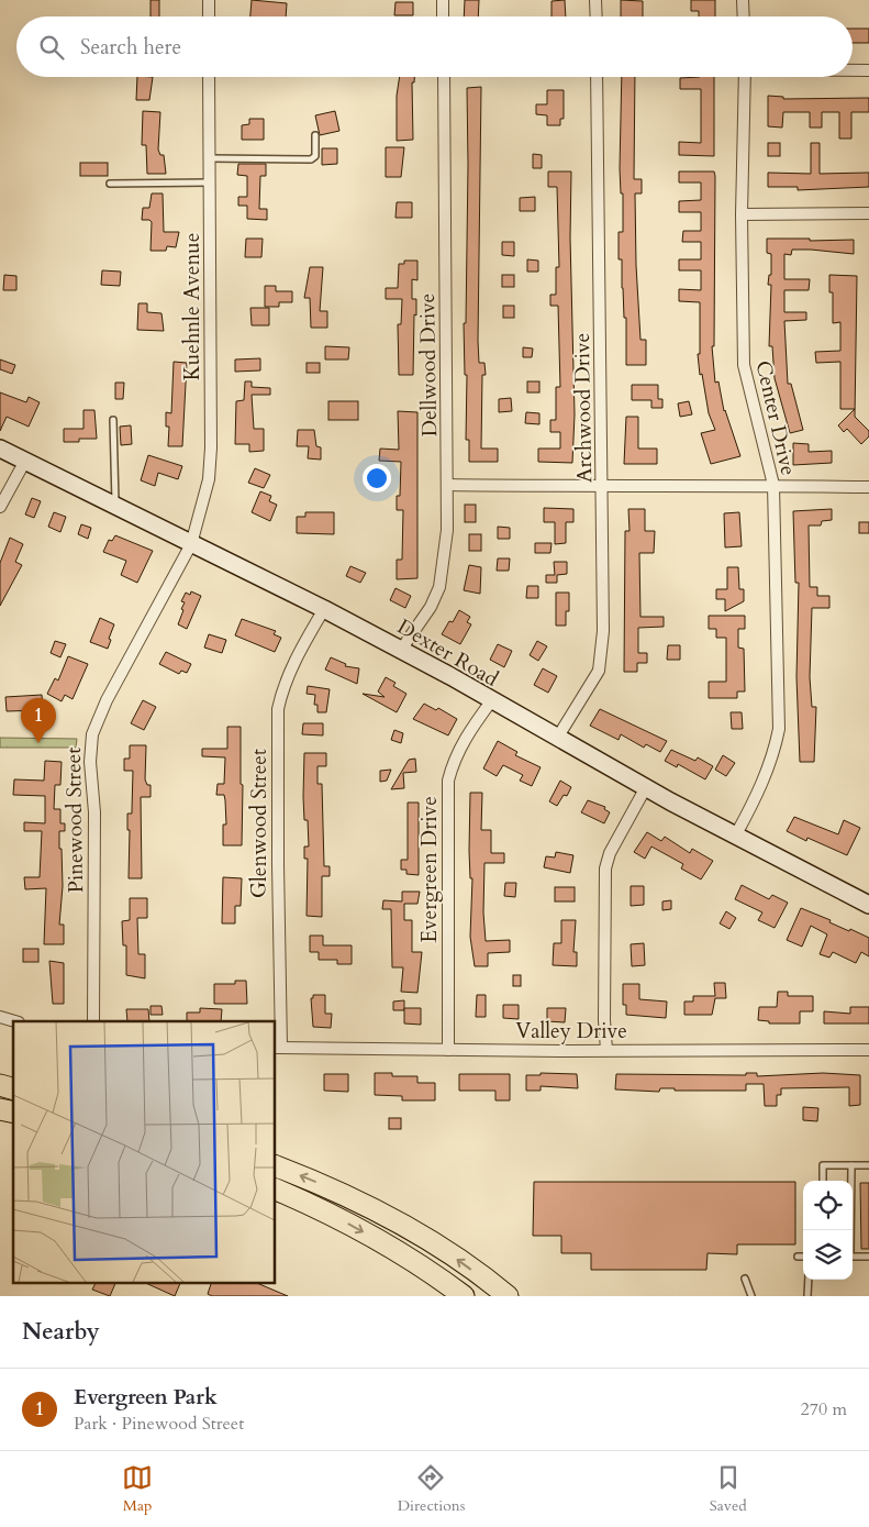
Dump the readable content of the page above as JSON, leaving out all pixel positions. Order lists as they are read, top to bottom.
{
  "streets": {
    "main road": ["Dexter Road"],
    "street": [
      "Kuehnle Avenue",
      "Dellwood Drive",
      "Archwood Drive",
      "Center Drive",
      "Pinewood Street",
      "Glenwood Street",
      "Evergreen Drive",
      "Valley Drive"
    ]
  },
  "crossings": [
    ["Kuehnle Avenue", "Dexter Road"],
    ["Kuehnle Avenue", "Pinewood Street"],
    ["Dellwood Drive", "Dexter Road"],
    ["Archwood Drive", "Dexter Road"],
    ["Center Drive", "Dexter Road"],
    ["Dexter Road", "Pinewood Street"],
    ["Dexter Road", "Glenwood Street"],
    ["Dexter Road", "Evergreen Drive"],
    ["Glenwood Street", "Valley Drive"],
    ["Evergreen Drive", "Valley Drive"]
  ],
  "page": {
    "search": "Search here",
    "pins": "1",
    "heading": "Nearby",
    "list": [
      {
        "mark": "1",
        "name": "Evergreen Park",
        "note": "Park · Pinewood Street",
        "value": "270 m"
      }
    ],
    "nav": ["Map", "Directions", "Saved"]
  }
}
